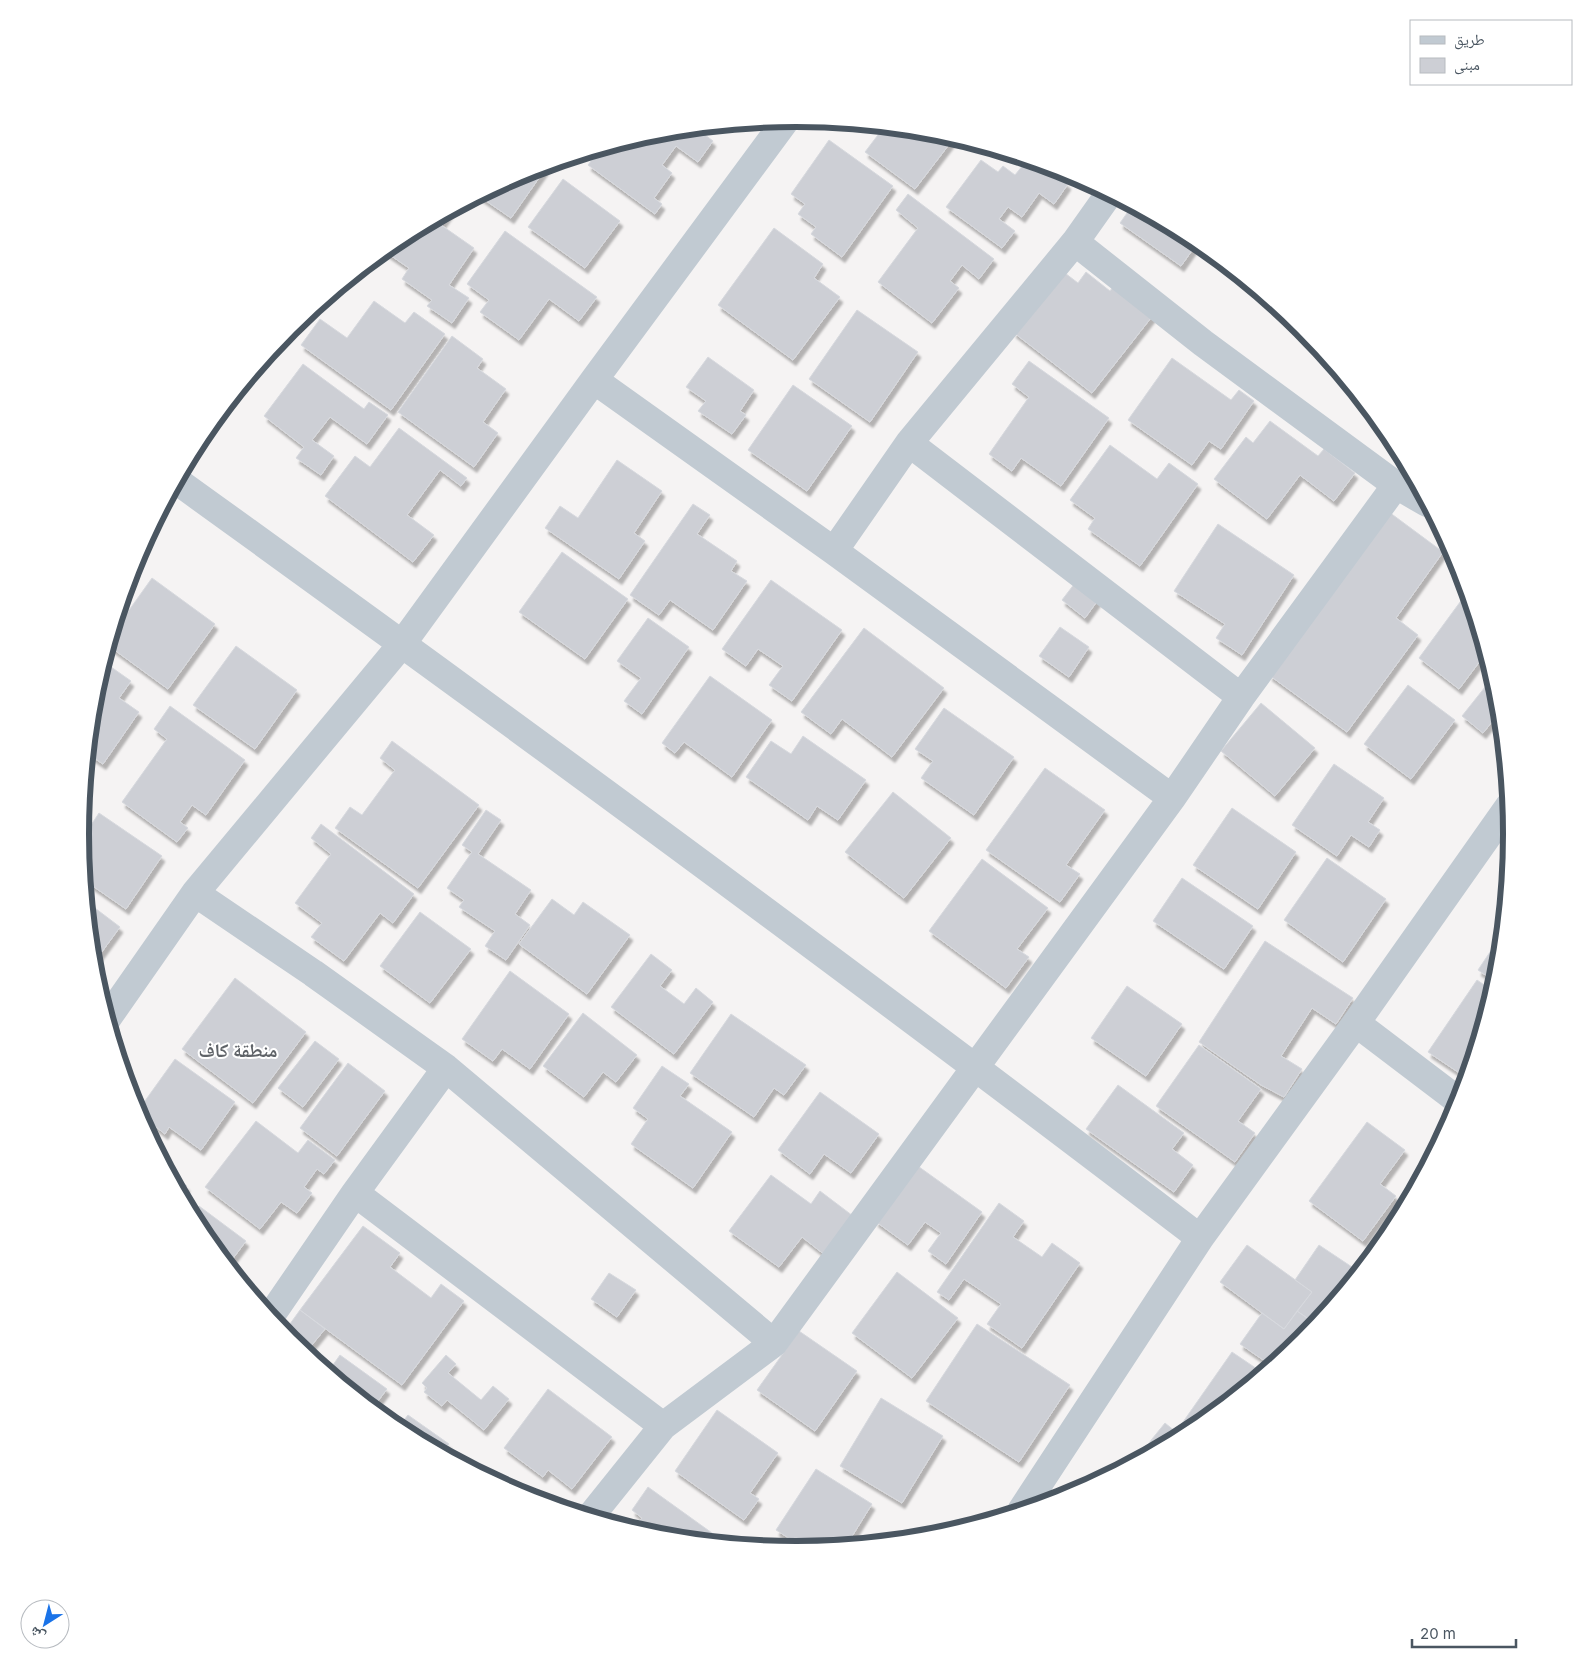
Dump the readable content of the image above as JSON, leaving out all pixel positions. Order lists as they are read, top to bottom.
{
  "districts": ["منطقة كاف"],
  "legend": ["طريق", "مبنى"],
  "scale_bar": "20 m",
  "north": "bottom left"
}
